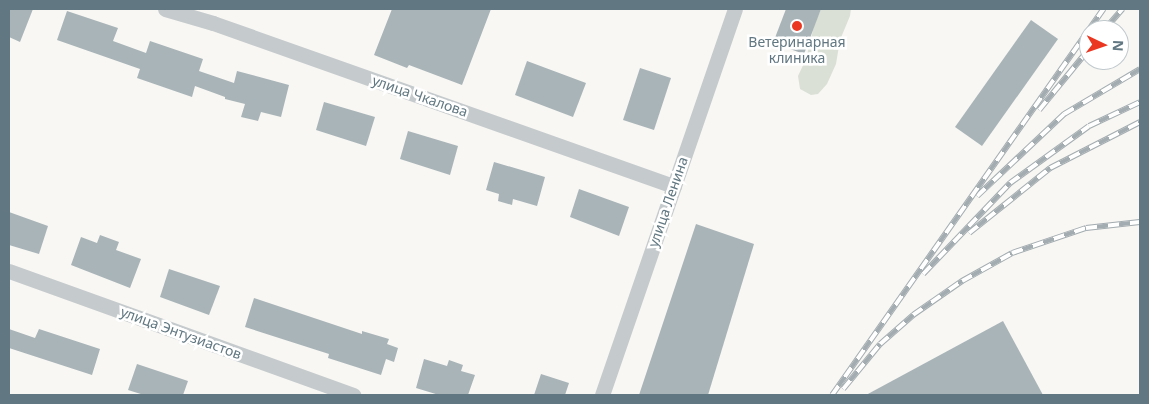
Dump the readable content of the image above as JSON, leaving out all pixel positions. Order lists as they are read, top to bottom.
{
  "streets": {
    "street": ["улица Чкалова", "улица Ленина", "улица Энтузиастов"]
  },
  "crossings": [
    ["улица Чкалова", "улица Ленина"]
  ],
  "places": ["Ветеринарная клиника"],
  "north": "right"
}
